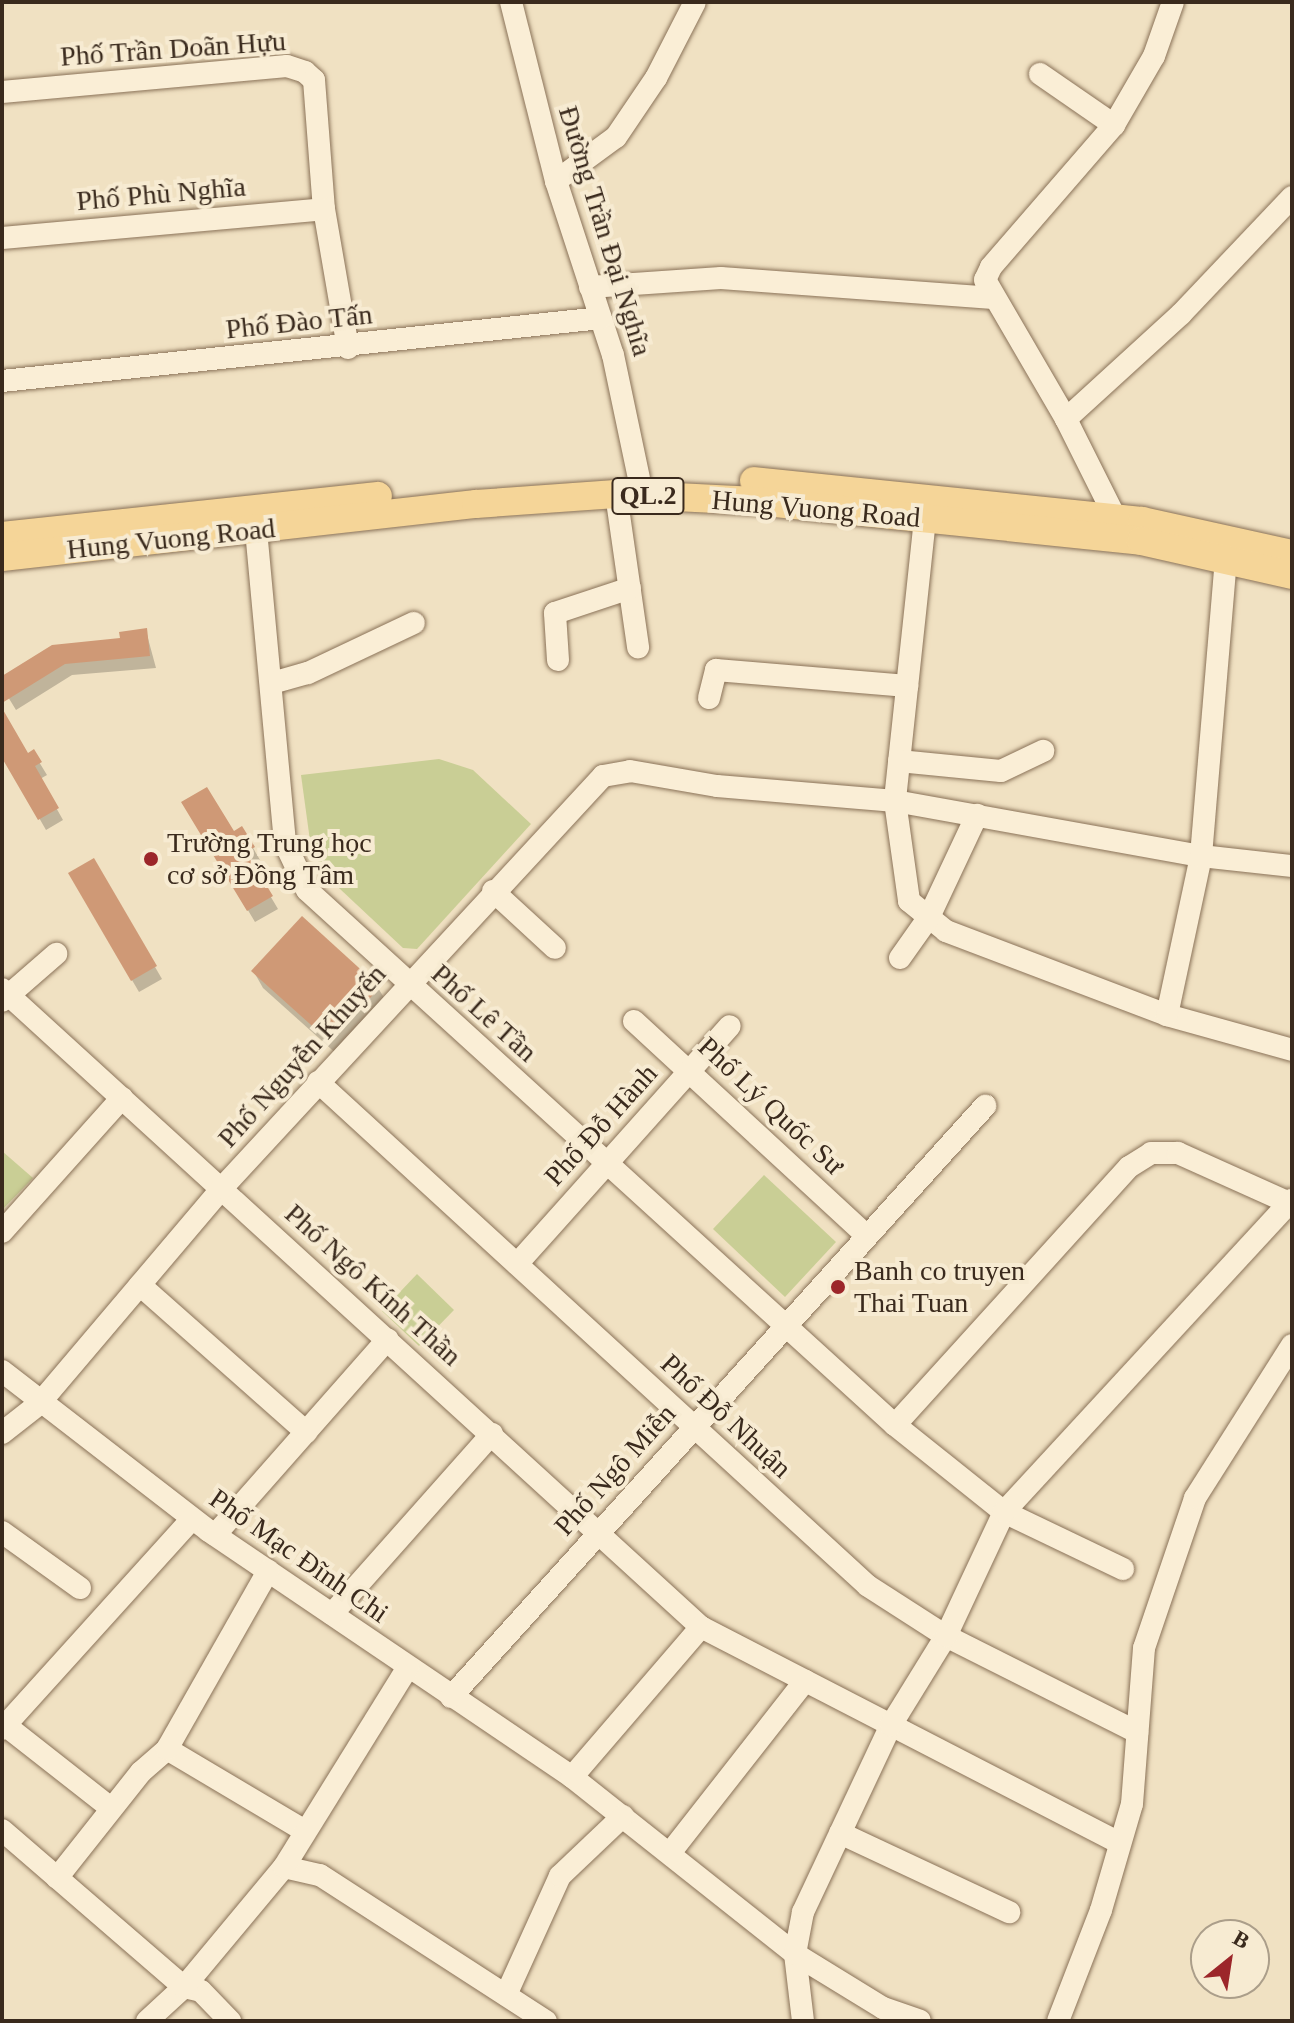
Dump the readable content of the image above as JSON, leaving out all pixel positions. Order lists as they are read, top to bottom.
{
  "streets": {
    "main road": ["QL.2", "Hung Vuong Road"],
    "street": [
      "Phố Trần Doãn Hựu",
      "Phố Phù Nghĩa",
      "Đường Trần Đại Nghĩa",
      "Phố Đào Tấn",
      "Phố Lê Tần",
      "Phố Nguyễn Khuyến",
      "Phố Lý Quốc Sư",
      "Phố Đỗ Hành",
      "Phố Ngô Kính Thần",
      "Phố Đỗ Nhuận",
      "Phố Ngô Miễn",
      "Phố Mạc Đĩnh Chi"
    ]
  },
  "crossings": [
    ["Phố Trần Doãn Hựu", "Phố Phù Nghĩa"],
    ["Phố Trần Doãn Hựu", "Phố Đào Tấn"],
    ["Đường Trần Đại Nghĩa", "Phố Đào Tấn"],
    ["Đường Trần Đại Nghĩa", "Hung Vuong Road"],
    ["Hung Vuong Road", "Phố Lê Tần"],
    ["Phố Lê Tần", "Phố Nguyễn Khuyến"],
    ["Phố Lê Tần", "Phố Đỗ Hành"],
    ["Phố Lê Tần", "Phố Ngô Miễn"],
    ["Phố Nguyễn Khuyến", "Phố Ngô Kính Thần"],
    ["Phố Nguyễn Khuyến", "Phố Đỗ Nhuận"],
    ["Phố Nguyễn Khuyến", "Phố Mạc Đĩnh Chi"],
    ["Phố Lý Quốc Sư", "Phố Đỗ Hành"],
    ["Phố Lý Quốc Sư", "Phố Ngô Miễn"],
    ["Phố Đỗ Hành", "Phố Đỗ Nhuận"],
    ["Phố Ngô Kính Thần", "Phố Ngô Miễn"],
    ["Phố Đỗ Nhuận", "Phố Ngô Miễn"],
    ["Phố Ngô Miễn", "Phố Mạc Đĩnh Chi"]
  ],
  "places": ["Trường Trung học cơ sở Đồng Tâm", "Banh co truyen Thai Tuan"],
  "north": "top right"
}
